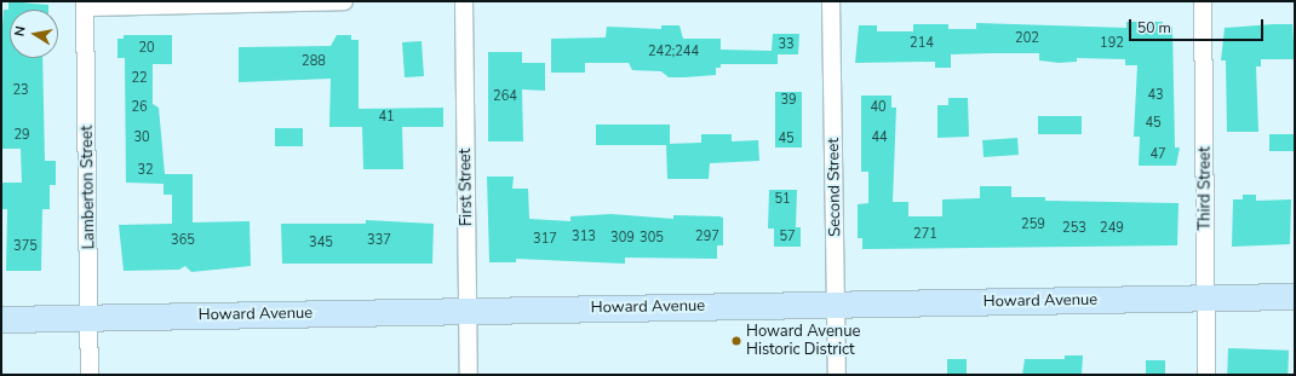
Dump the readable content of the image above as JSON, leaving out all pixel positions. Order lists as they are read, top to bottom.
{
  "streets": {
    "main road": ["Howard Avenue"],
    "street": [
      "Lamberton Street",
      "First Street",
      "Second Street",
      "Third Street"
    ]
  },
  "crossings": [
    ["Lamberton Street", "Howard Avenue"],
    ["First Street", "Howard Avenue"],
    ["Second Street", "Howard Avenue"],
    ["Third Street", "Howard Avenue"]
  ],
  "places": ["Howard Avenue Historic District"],
  "house_numbers": [
    "202",
    "214",
    "192",
    "33",
    "20",
    "242;244",
    "288",
    "22",
    "23",
    "43",
    "264",
    "39",
    "26",
    "40",
    "41",
    "45",
    "29",
    "30",
    "44",
    "45",
    "47",
    "32",
    "51",
    "259",
    "253",
    "249",
    "271",
    "313",
    "297",
    "57",
    "309",
    "305",
    "317",
    "365",
    "337",
    "345",
    "375"
  ],
  "scale_bar": "50 m",
  "north": "left"
}
